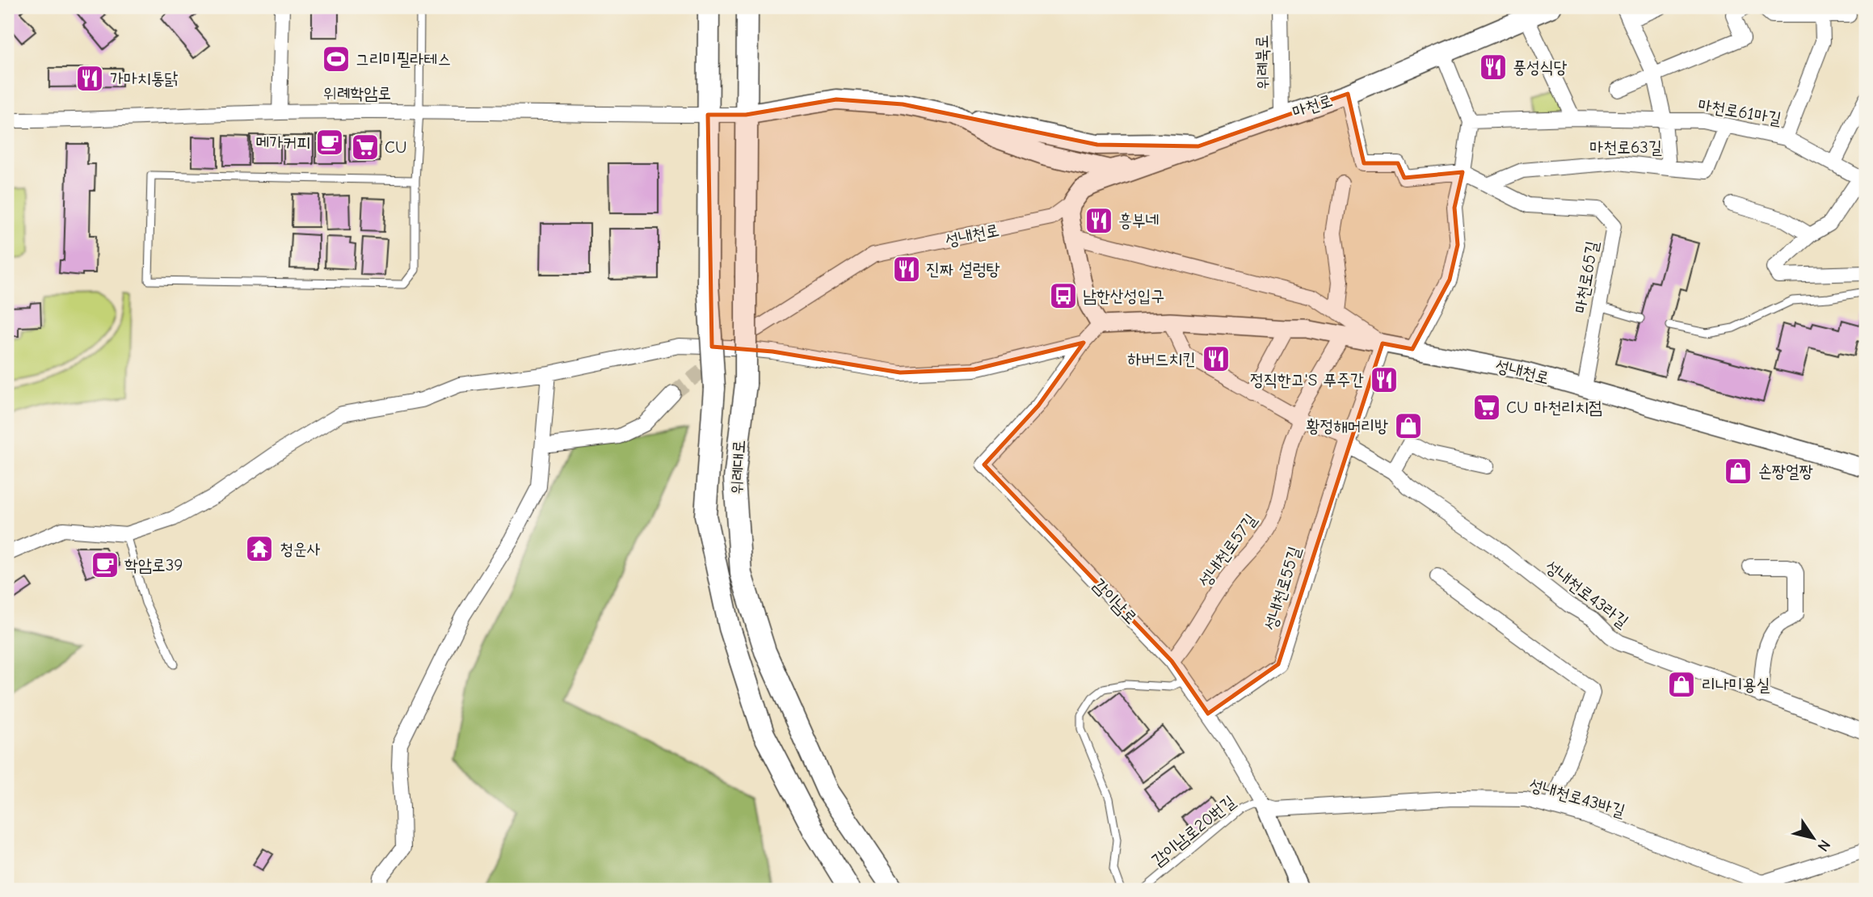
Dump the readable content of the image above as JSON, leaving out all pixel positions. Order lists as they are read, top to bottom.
{
  "streets": {
    "main road": ["마천로", "위례대로"],
    "street": [
      "위례북로",
      "위례학암로",
      "마천로61마길",
      "마천로63길",
      "성내천로",
      "마천로65길",
      "성내천로57길",
      "성내천로55길",
      "성내천로43라길",
      "감이남로",
      "성내천로43바길"
    ],
    "lane": ["감이남로20번길"]
  },
  "crossings": [
    ["위례북로", "마천로"],
    ["위례학암로", "위례대로"],
    ["마천로", "성내천로"],
    ["마천로61마길", "마천로63길"],
    ["마천로63길", "마천로65길"],
    ["성내천로", "마천로65길"],
    ["성내천로", "성내천로57길"],
    ["성내천로", "성내천로55길"],
    ["성내천로57길", "감이남로"],
    ["성내천로55길", "성내천로43라길"],
    ["성내천로55길", "감이남로"],
    ["감이남로", "성내천로43바길"],
    ["감이남로", "감이남로20번길"],
    ["성내천로43바길", "감이남로20번길"]
  ],
  "places": {
    "sports": ["그리미필라테스"],
    "restaurant": [
      "풍성식당",
      "가마치통닭",
      "흥부네",
      "진짜 설렁탕",
      "하버드치킨",
      "정직한고'S 푸주간"
    ],
    "cafe": ["메가커피", "학암로39"],
    "supermarket": ["CU", "CU 마천리치점"],
    "bus stop": ["남한산성입구"],
    "shop": ["황정해머리방", "손짱얼짱", "리나미용실"],
    "temple": ["청운사"]
  },
  "north": "bottom right"
}
